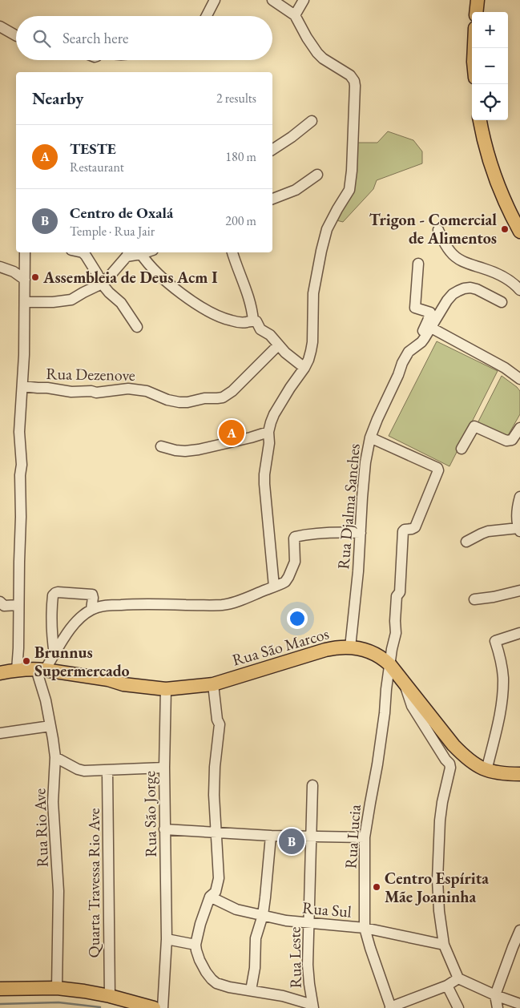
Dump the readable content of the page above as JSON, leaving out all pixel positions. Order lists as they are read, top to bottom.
{
  "streets": {
    "main road": ["Rua São Marcos"],
    "street": [
      "Rua Dezenove",
      "Rua Djalma Sanches",
      "Rua São Jorge",
      "Rua Rio Ave",
      "Rua Lucia",
      "Quarta Travessa Rio Ave",
      "Rua Sul",
      "Rua Leste"
    ]
  },
  "crossings": [
    ["Rua Djalma Sanches", "Rua São Marcos"],
    ["Rua Djalma Sanches", "Rua Lucia"],
    ["Rua São Marcos", "Rua São Jorge"],
    ["Rua São Marcos", "Rua Rio Ave"],
    ["Rua São Marcos", "Rua Lucia"],
    ["Rua Lucia", "Rua Sul"],
    ["Rua Sul", "Rua Leste"]
  ],
  "places": [
    "Trigon - Comercial de Alimentos",
    "Assembleia de Deus Acm I",
    "Brunnus Supermercado",
    "Centro Espírita Mãe Joaninha"
  ],
  "page": {
    "map_buttons": ["+", "−"],
    "search": "Search here",
    "heading": ["Nearby", "2 results"],
    "list": [
      {
        "mark": "A",
        "name": "TESTE",
        "note": "Restaurant",
        "value": "180 m"
      },
      {
        "mark": "B",
        "name": "Centro de Oxalá",
        "note": "Temple · Rua Jair",
        "value": "200 m"
      }
    ],
    "pins": ["A", "B"]
  }
}
